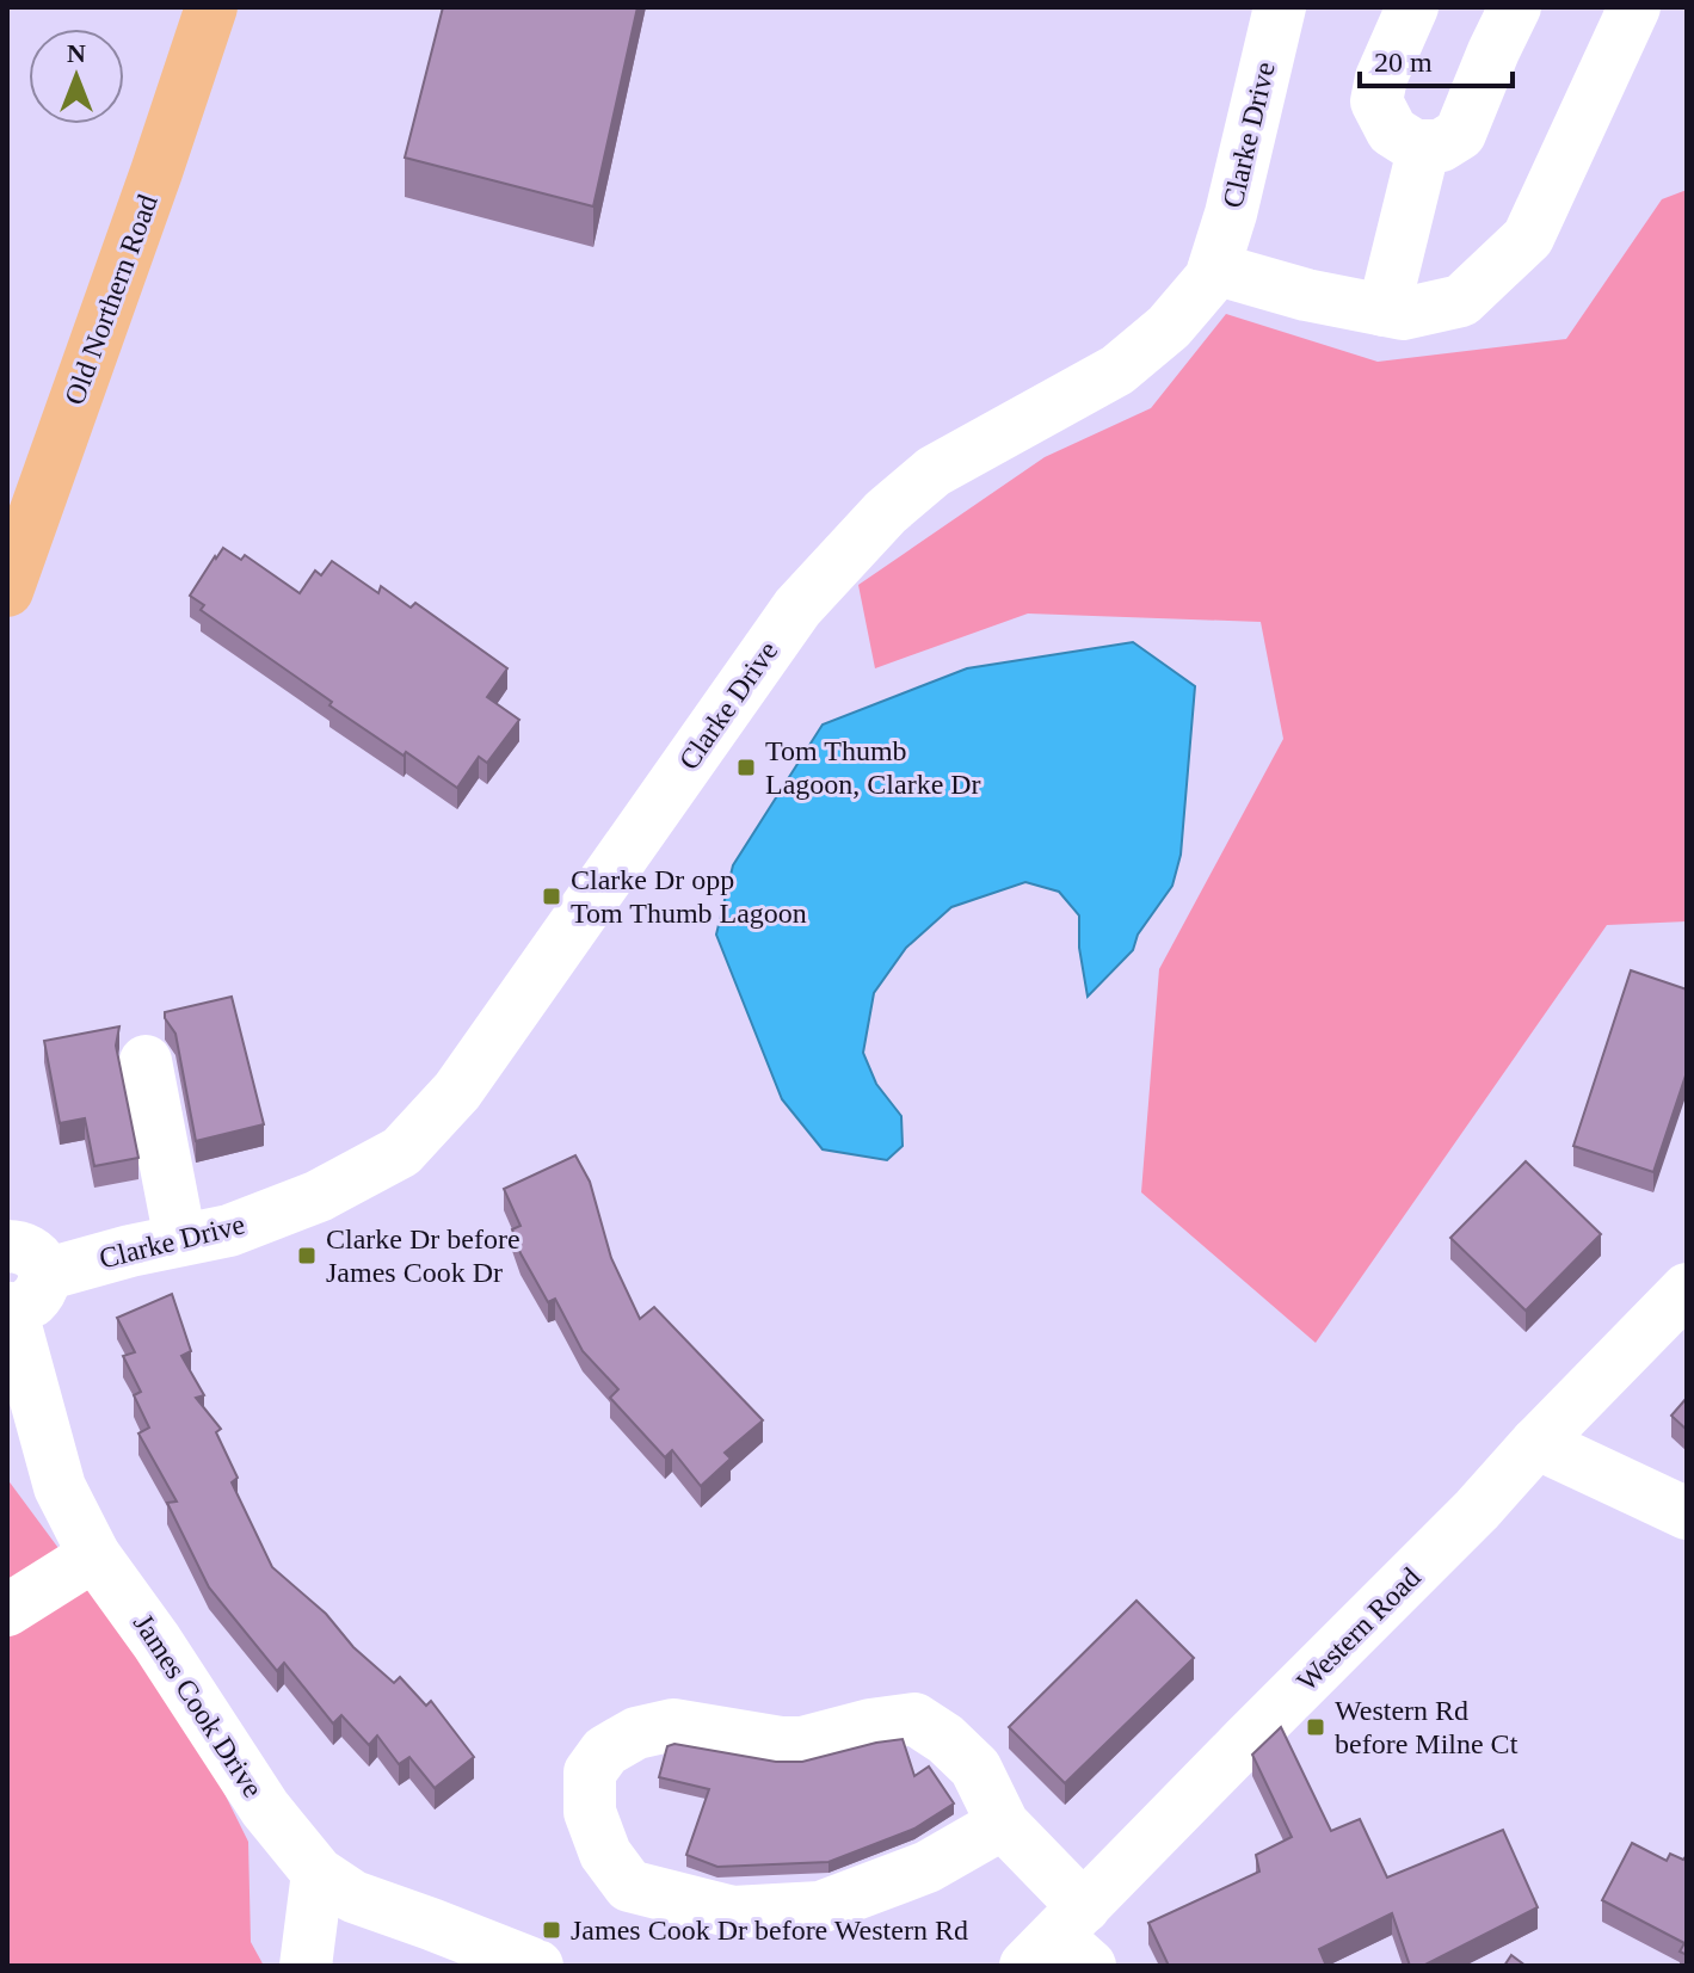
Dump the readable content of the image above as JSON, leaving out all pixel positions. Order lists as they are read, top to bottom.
{
  "streets": {
    "main road": ["Old Northern Road"],
    "street": ["Clarke Drive", "Western Road", "James Cook Drive"]
  },
  "crossings": [
    ["Clarke Drive", "James Cook Drive"]
  ],
  "places": {
    "transit": [
      "Tom Thumb Lagoon, Clarke Dr",
      "Clarke Dr opp Tom Thumb Lagoon",
      "Clarke Dr before James Cook Dr",
      "Western Rd before Milne Ct",
      "James Cook Dr before Western Rd"
    ]
  },
  "scale_bar": "20 m",
  "north": "top"
}
